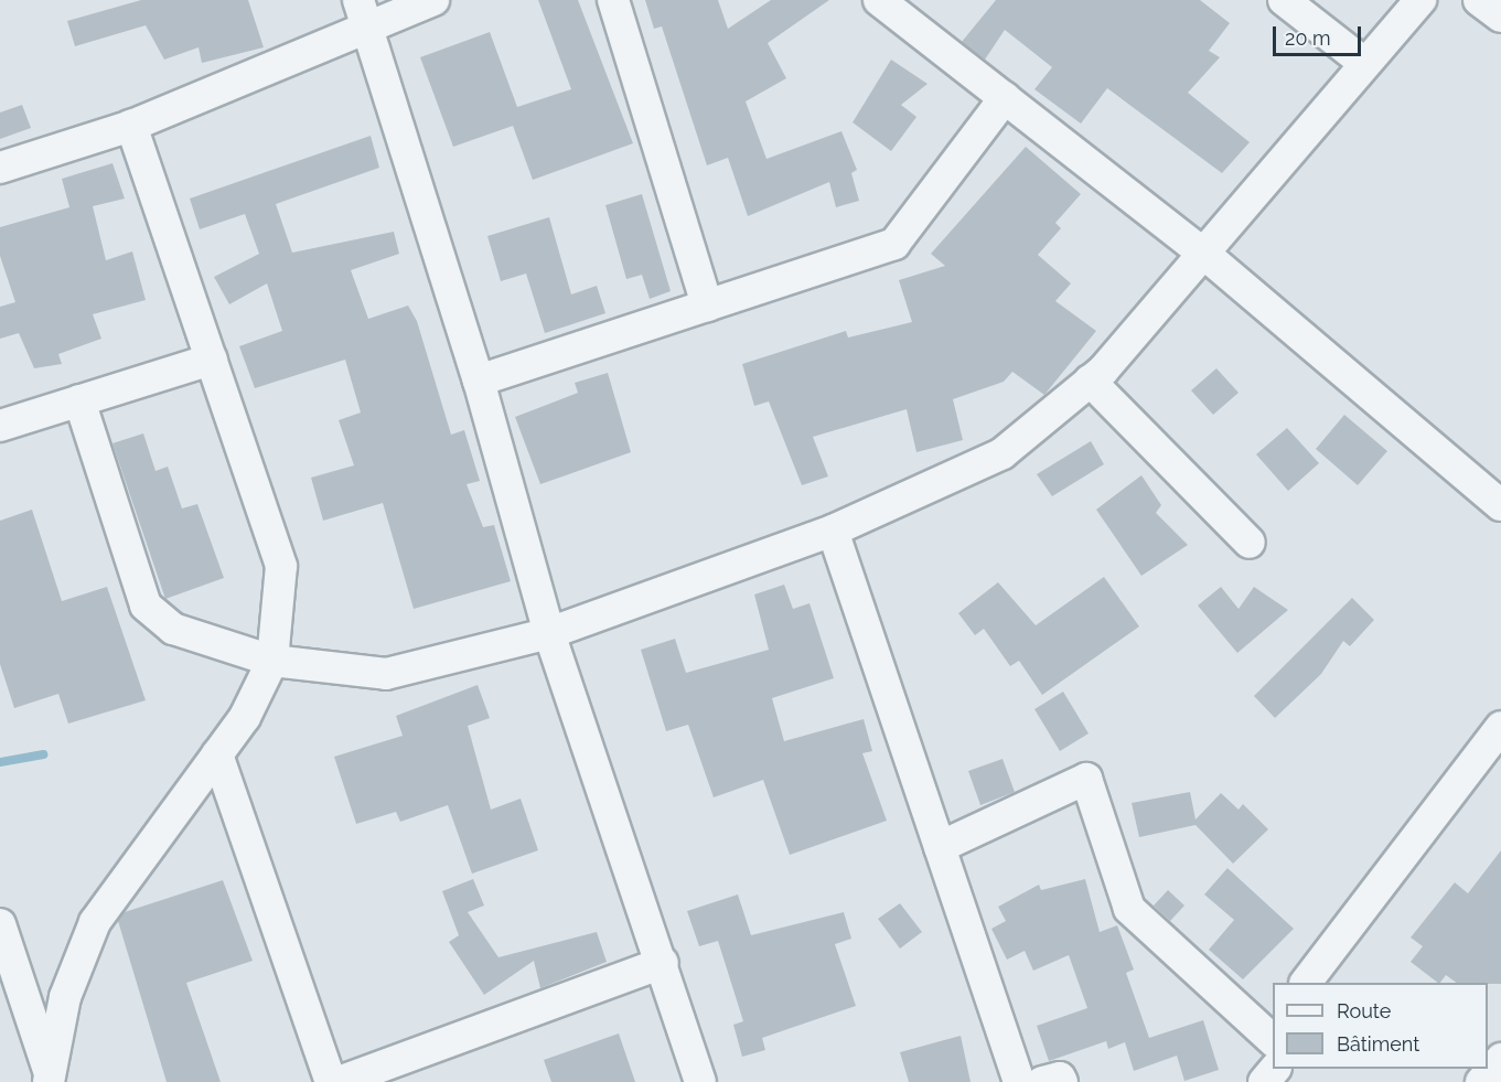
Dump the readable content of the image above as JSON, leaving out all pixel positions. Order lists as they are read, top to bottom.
{
  "legend": ["Route", "Bâtiment"],
  "scale_bar": "20 m"
}
